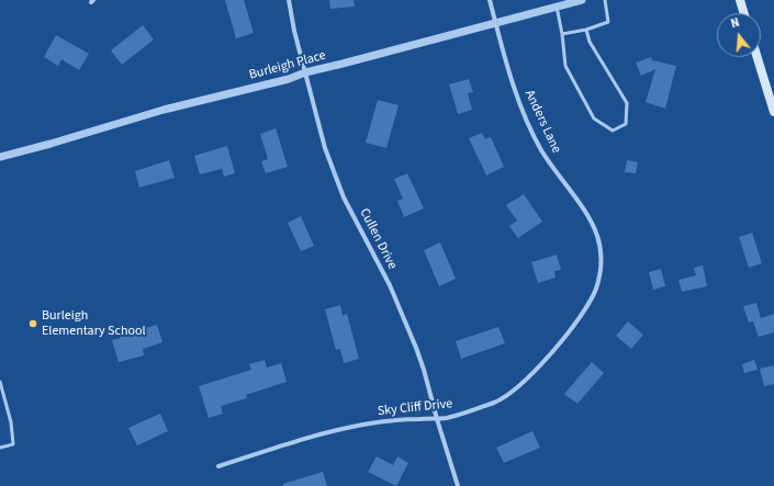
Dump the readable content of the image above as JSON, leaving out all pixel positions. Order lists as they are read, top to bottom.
{
  "streets": {
    "street": [
      "Burleigh Place",
      "Anders Lane",
      "Cullen Drive",
      "Sky Cliff Drive"
    ]
  },
  "crossings": [
    ["Burleigh Place", "Anders Lane"],
    ["Burleigh Place", "Cullen Drive"],
    ["Anders Lane", "Sky Cliff Drive"],
    ["Cullen Drive", "Sky Cliff Drive"]
  ],
  "places": ["Burleigh Elementary School"],
  "north": "top"
}
